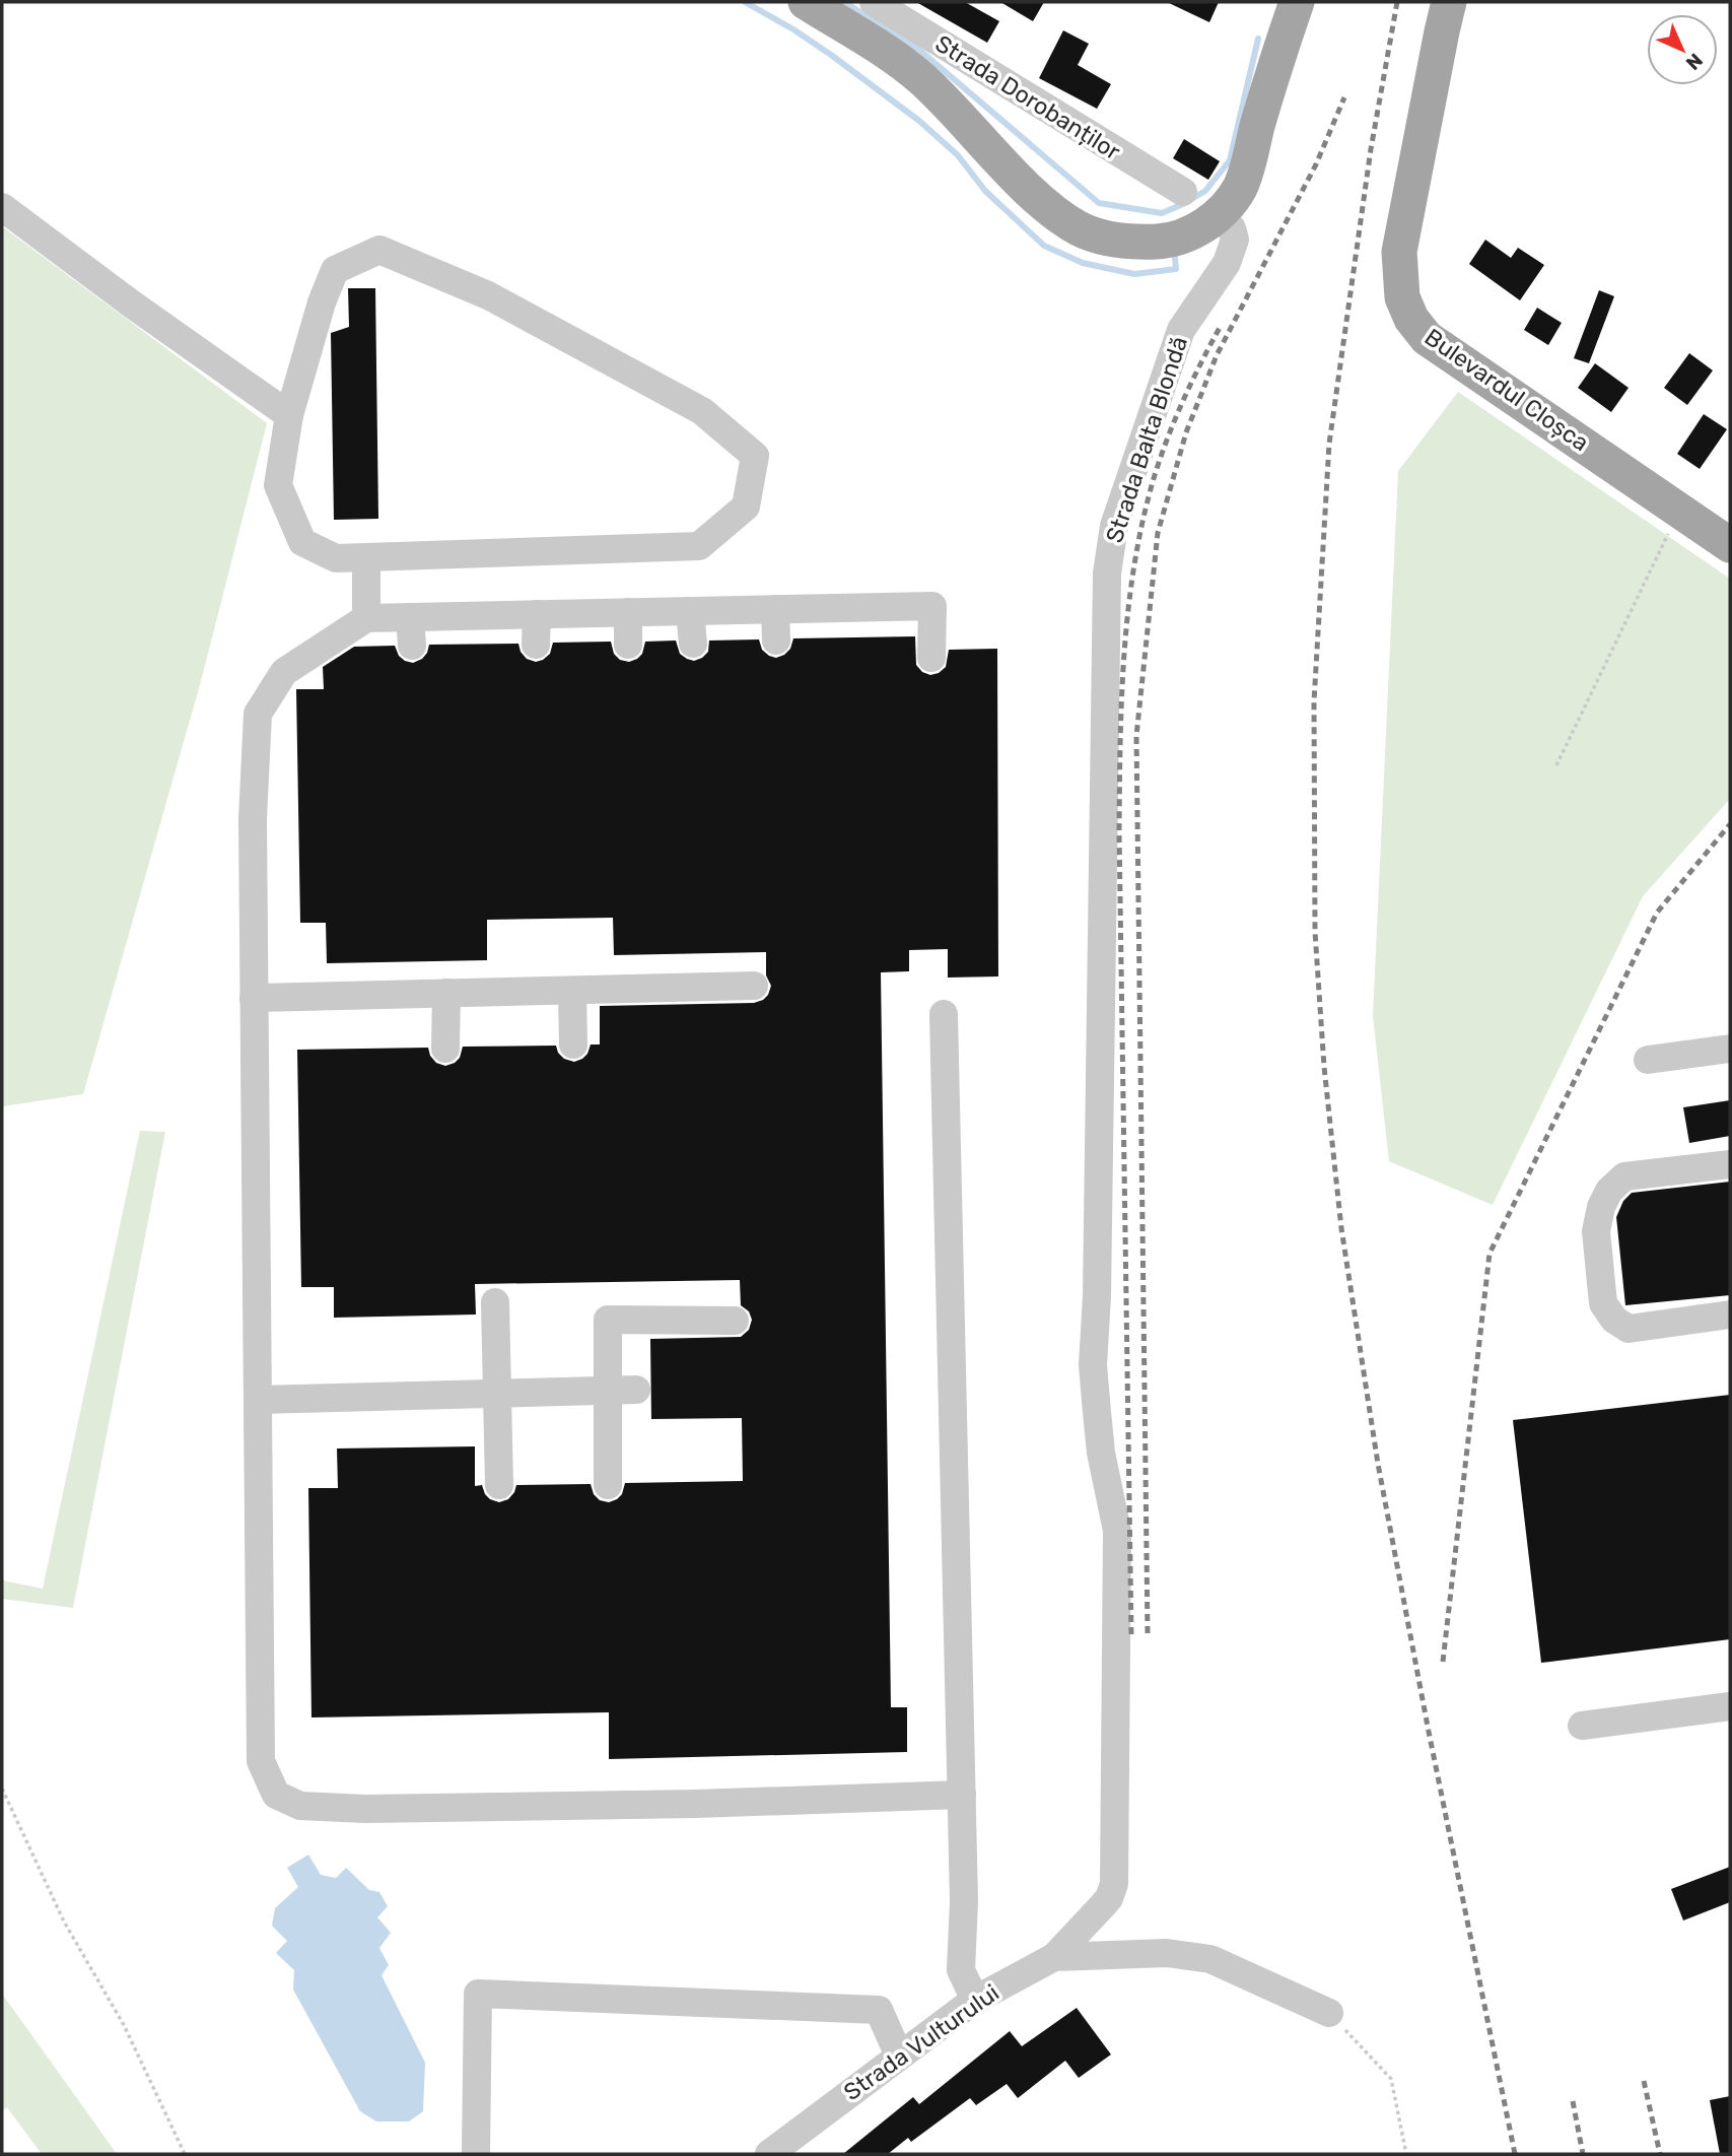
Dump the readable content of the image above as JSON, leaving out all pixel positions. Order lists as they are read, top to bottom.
{
  "streets": {
    "main road": ["Bulevardul Cloșca"],
    "street": ["Strada Dorobanților", "Strada Balta Blondă", "Strada Vulturului"]
  },
  "crossings": [
    ["Strada Balta Blondă", "Strada Vulturului"]
  ],
  "north": "bottom right"
}
